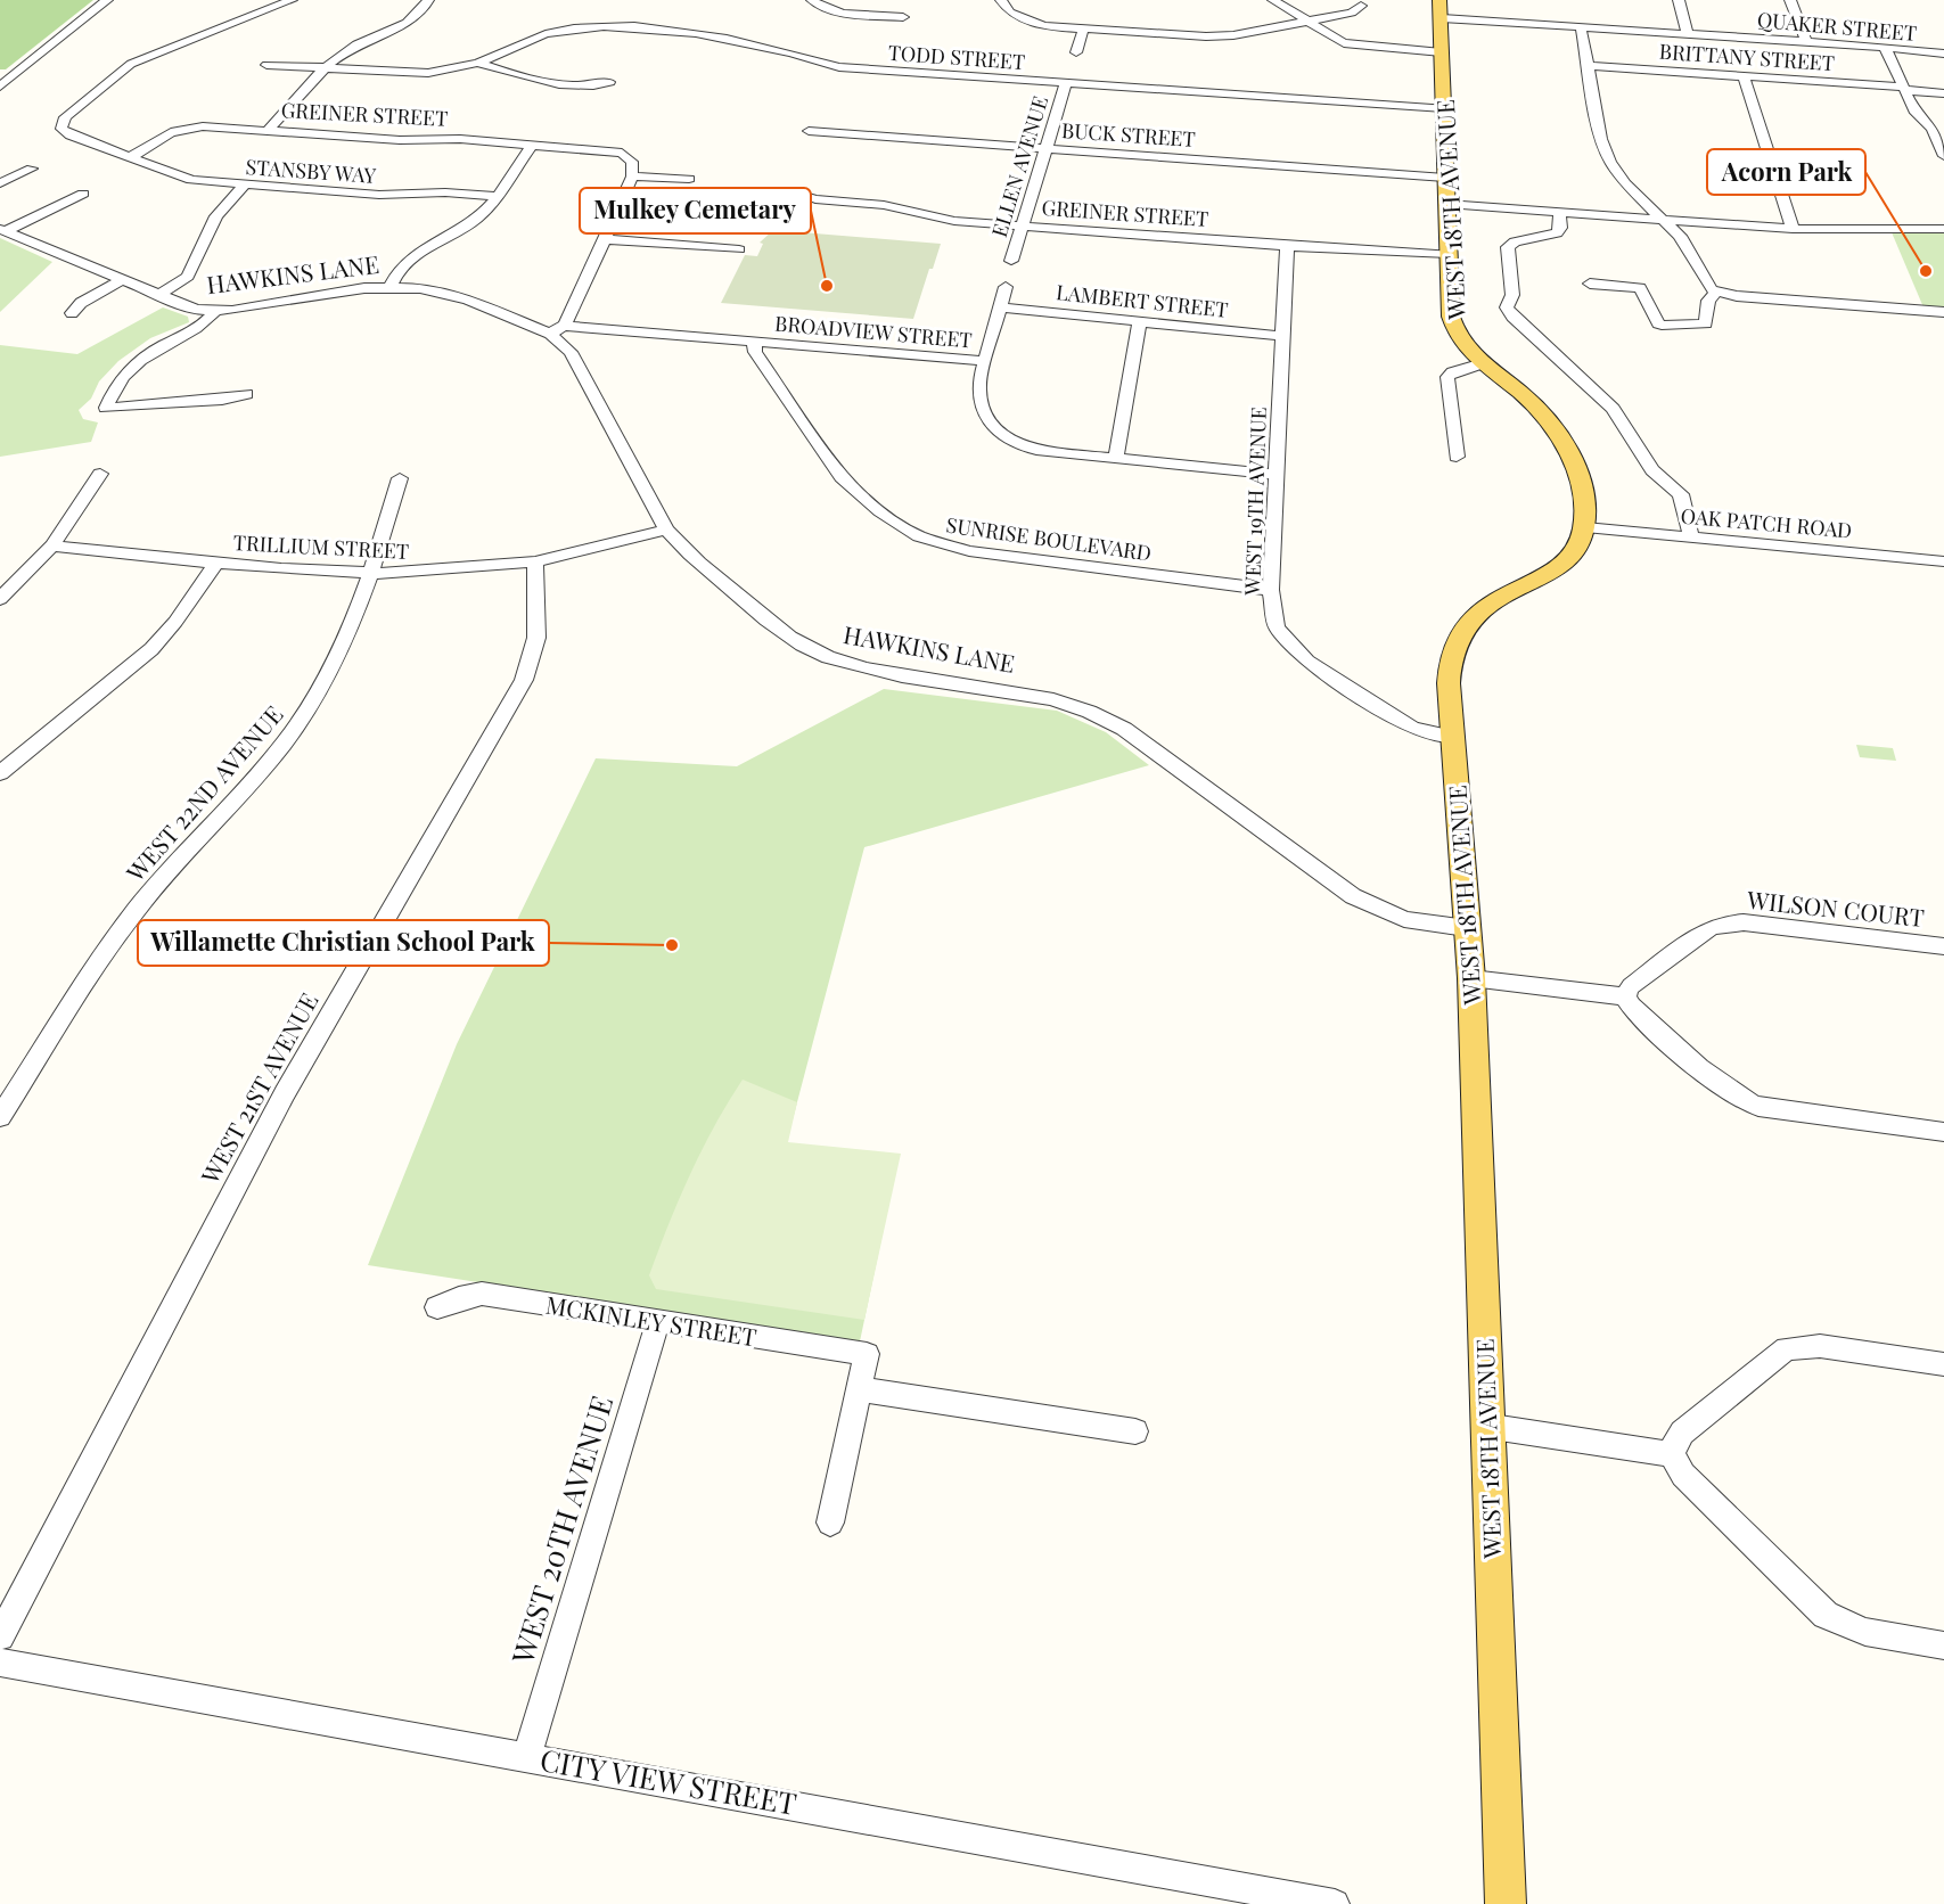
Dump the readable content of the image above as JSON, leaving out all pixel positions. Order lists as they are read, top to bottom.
{
  "streets": {
    "main road": ["WEST 18TH AVENUE"],
    "street": [
      "QUAKER STREET",
      "TODD STREET",
      "BRITTANY STREET",
      "GREINER STREET",
      "BUCK STREET",
      "ELLEN AVENUE",
      "STANSBY WAY",
      "HAWKINS LANE",
      "LAMBERT STREET",
      "BROADVIEW STREET",
      "WEST 19TH AVENUE",
      "OAK PATCH ROAD",
      "SUNRISE BOULEVARD",
      "TRILLIUM STREET",
      "WEST 22ND AVENUE",
      "WILSON COURT",
      "WEST 21ST AVENUE",
      "MCKINLEY STREET",
      "WEST 20TH AVENUE",
      "CITY VIEW STREET"
    ]
  },
  "crossings": [
    ["QUAKER STREET", "WEST 18TH AVENUE"],
    ["TODD STREET", "ELLEN AVENUE"],
    ["TODD STREET", "WEST 18TH AVENUE"],
    ["GREINER STREET", "ELLEN AVENUE"],
    ["GREINER STREET", "STANSBY WAY"],
    ["GREINER STREET", "WEST 18TH AVENUE"],
    ["GREINER STREET", "WEST 19TH AVENUE"],
    ["BUCK STREET", "ELLEN AVENUE"],
    ["BUCK STREET", "WEST 18TH AVENUE"],
    ["WEST 18TH AVENUE", "HAWKINS LANE"],
    ["WEST 18TH AVENUE", "WEST 19TH AVENUE"],
    ["WEST 18TH AVENUE", "OAK PATCH ROAD"],
    ["HAWKINS LANE", "BROADVIEW STREET"],
    ["HAWKINS LANE", "TRILLIUM STREET"],
    ["LAMBERT STREET", "WEST 19TH AVENUE"],
    ["BROADVIEW STREET", "WEST 19TH AVENUE"],
    ["BROADVIEW STREET", "SUNRISE BOULEVARD"],
    ["WEST 19TH AVENUE", "SUNRISE BOULEVARD"],
    ["TRILLIUM STREET", "WEST 22ND AVENUE"],
    ["TRILLIUM STREET", "WEST 21ST AVENUE"],
    ["MCKINLEY STREET", "WEST 20TH AVENUE"],
    ["WEST 20TH AVENUE", "CITY VIEW STREET"]
  ],
  "places": ["Acorn Park", "Mulkey Cemetary", "Willamette Christian School Park"]
}
